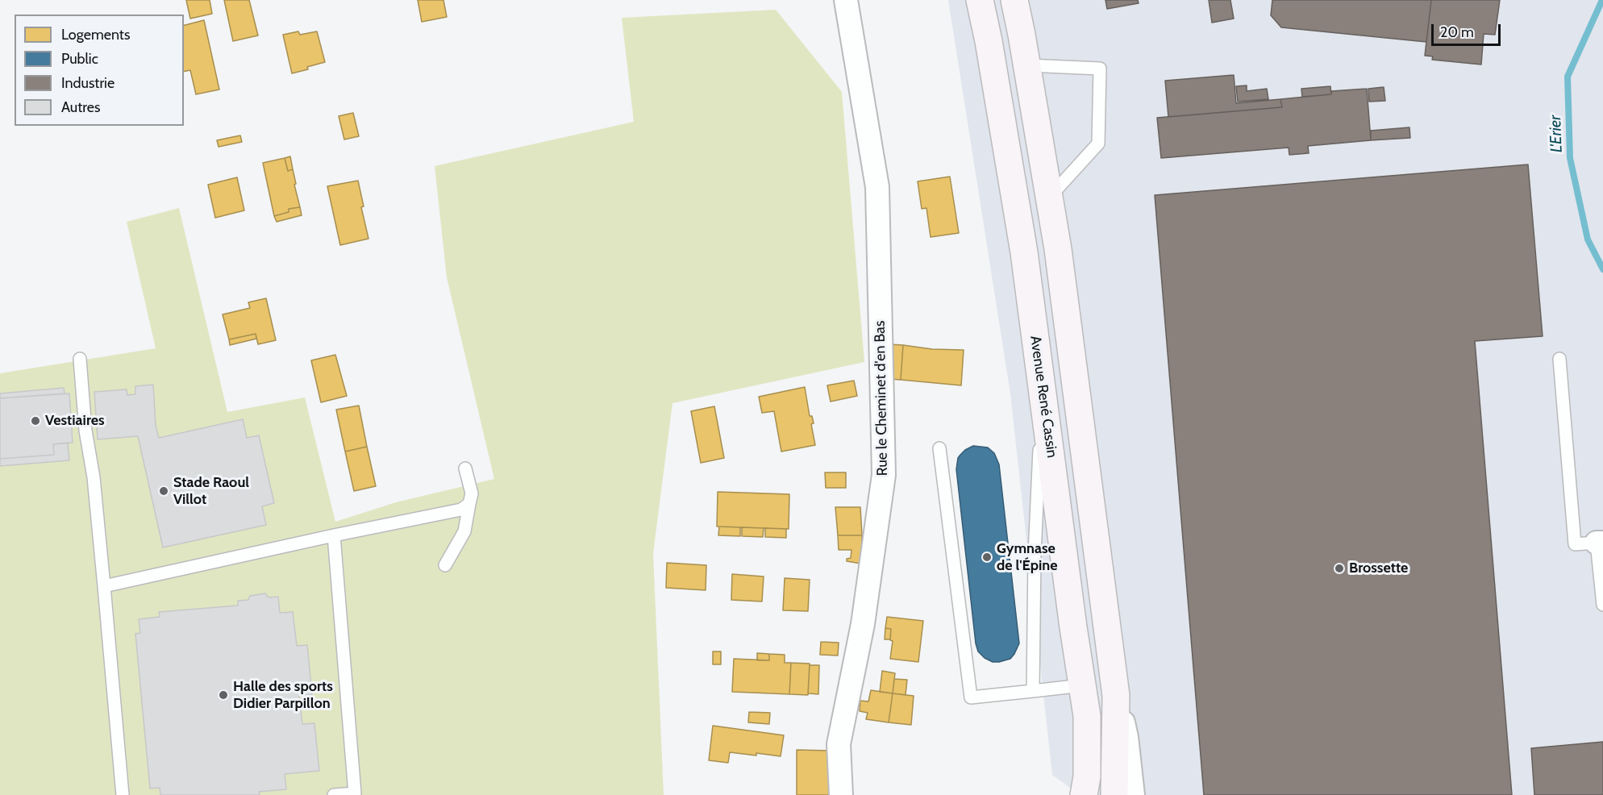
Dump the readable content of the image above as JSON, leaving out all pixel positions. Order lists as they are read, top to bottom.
{
  "streets": {
    "main road": ["Avenue René Cassin"],
    "street": ["Rue le Cheminet d'en Bas"]
  },
  "water": ["L'Erier"],
  "places": [
    "Vestiaires",
    "Stade Raoul Villot",
    "Gymnase de l'Épine",
    "Brossette",
    "Halle des sports Didier Parpillon"
  ],
  "legend": [
    "Logements",
    "Public",
    "Industrie",
    "Autres"
  ],
  "scale_bar": "20 m"
}
